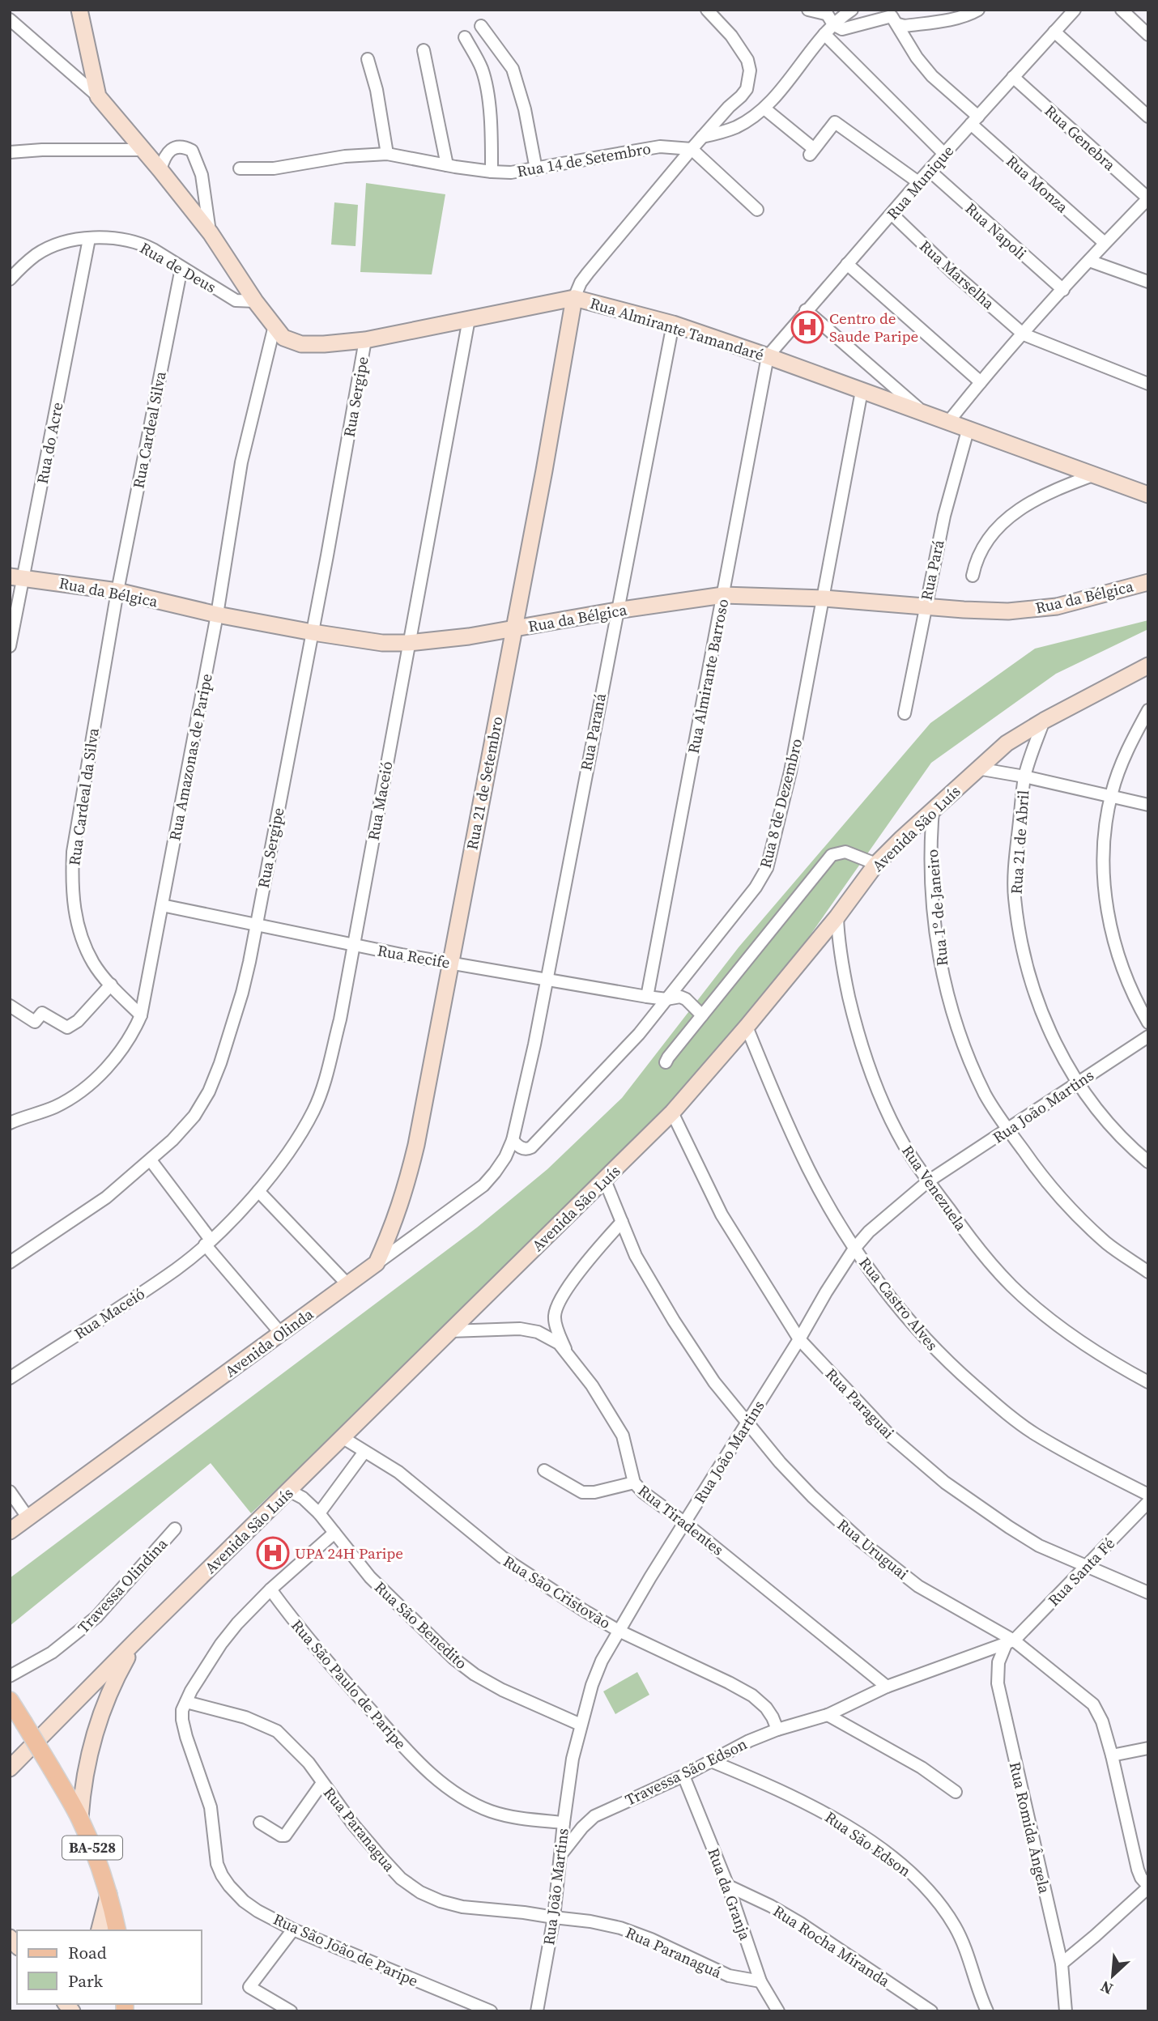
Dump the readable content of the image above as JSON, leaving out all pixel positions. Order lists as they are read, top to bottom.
{
  "streets": {
    "main road": [
      "Rua Almirante Tamandaré",
      "Rua da Bélgica",
      "Rua 21 de Setembro",
      "Avenida São Luís",
      "Avenida Olinda",
      "BA-528"
    ],
    "street": [
      "Rua Genebra",
      "Rua 14 de Setembro",
      "Rua Munique",
      "Rua Monza",
      "Rua Napoli",
      "Rua de Deus",
      "Rua Marselha",
      "Rua Sergipe",
      "Rua Cardeal Silva",
      "Rua do Acre",
      "Rua Pará",
      "Rua Almirante Barroso",
      "Rua Paraná",
      "Rua Amazonas de Paripe",
      "Rua Cardeal da Silva",
      "Rua Maceió",
      "Rua 8 de Dezembro",
      "Rua 21 de Abril",
      "Rua 1º de Janeiro",
      "Rua Recife",
      "Rua João Martins",
      "Rua Venezuela",
      "Rua Castro Alves",
      "Rua Paraguai",
      "Rua Tiradentes",
      "Rua Uruguai",
      "Rua Santa Fé",
      "Travessa Olindina",
      "Rua São Cristovão",
      "Rua São Benedito",
      "Rua São Paulo de Paripe",
      "Travessa São Edson",
      "Rua Romida Ângela",
      "Rua Paranagua",
      "Rua São Edson",
      "Rua da Granja",
      "Rua Rocha Miranda",
      "Rua São João de Paripe",
      "Rua Paranaguá"
    ]
  },
  "crossings": [
    ["Rua Genebra", "Rua Munique"],
    ["Rua Munique", "Rua Monza"],
    ["Rua Munique", "Rua Napoli"],
    ["Rua Munique", "Rua Marselha"],
    ["Rua Munique", "Rua Almirante Tamandaré"],
    ["Rua Munique", "Rua Almirante Barroso"],
    ["Rua de Deus", "Rua Almirante Tamandaré"],
    ["Rua de Deus", "Rua Cardeal Silva"],
    ["Rua de Deus", "Rua do Acre"],
    ["Rua Almirante Tamandaré", "Rua Sergipe"],
    ["Rua Almirante Tamandaré", "Rua Pará"],
    ["Rua Almirante Tamandaré", "Rua Almirante Barroso"],
    ["Rua Almirante Tamandaré", "Rua Paraná"],
    ["Rua Almirante Tamandaré", "Rua Amazonas de Paripe"],
    ["Rua Almirante Tamandaré", "Rua 21 de Setembro"],
    ["Rua Almirante Tamandaré", "Rua Maceió"],
    ["Rua Almirante Tamandaré", "Rua 8 de Dezembro"],
    ["Rua Sergipe", "Rua da Bélgica"],
    ["Rua Sergipe", "Rua Recife"],
    ["Rua Cardeal Silva", "Rua da Bélgica"],
    ["Rua Cardeal Silva", "Rua Cardeal da Silva"],
    ["Rua do Acre", "Rua da Bélgica"],
    ["Rua Pará", "Rua da Bélgica"],
    ["Rua da Bélgica", "Rua Almirante Barroso"],
    ["Rua da Bélgica", "Rua Paraná"],
    ["Rua da Bélgica", "Rua Amazonas de Paripe"],
    ["Rua da Bélgica", "Rua 21 de Setembro"],
    ["Rua da Bélgica", "Rua Cardeal da Silva"],
    ["Rua da Bélgica", "Rua Maceió"],
    ["Rua da Bélgica", "Rua 8 de Dezembro"],
    ["Rua Almirante Barroso", "Rua Recife"],
    ["Rua Paraná", "Rua 8 de Dezembro"],
    ["Rua Paraná", "Rua Recife"],
    ["Rua Paraná", "Avenida Olinda"],
    ["Rua Amazonas de Paripe", "Rua Cardeal da Silva"],
    ["Rua Amazonas de Paripe", "Rua Recife"],
    ["Rua 21 de Setembro", "Rua Recife"],
    ["Rua 21 de Setembro", "Avenida Olinda"],
    ["Rua Maceió", "Rua Recife"],
    ["Rua 8 de Dezembro", "Rua Recife"],
    ["Rua 8 de Dezembro", "Avenida Olinda"],
    ["Avenida São Luís", "Rua 21 de Abril"],
    ["Avenida São Luís", "Rua 1º de Janeiro"],
    ["Avenida São Luís", "Rua Venezuela"],
    ["Avenida São Luís", "Rua Castro Alves"],
    ["Avenida São Luís", "Rua Paraguai"],
    ["Avenida São Luís", "Rua Tiradentes"],
    ["Avenida São Luís", "Rua Uruguai"],
    ["Avenida São Luís", "Rua São Cristovão"],
    ["Avenida São Luís", "Rua São Benedito"],
    ["Rua 21 de Abril", "Rua João Martins"],
    ["Rua 1º de Janeiro", "Rua João Martins"],
    ["Rua João Martins", "Rua Venezuela"],
    ["Rua João Martins", "Rua Castro Alves"],
    ["Rua João Martins", "Rua Paraguai"],
    ["Rua João Martins", "Rua Tiradentes"],
    ["Rua João Martins", "Rua Uruguai"],
    ["Rua João Martins", "Rua São Cristovão"],
    ["Rua João Martins", "Rua São Benedito"],
    ["Rua João Martins", "Rua São Paulo de Paripe"],
    ["Rua João Martins", "Travessa São Edson"],
    ["Rua João Martins", "Rua Paranagua"],
    ["Rua João Martins", "Rua Paranaguá"],
    ["Rua Paraguai", "Rua Santa Fé"],
    ["Rua Tiradentes", "Travessa São Edson"],
    ["Rua Uruguai", "Rua Santa Fé"],
    ["Rua Uruguai", "Travessa São Edson"],
    ["Rua Uruguai", "Rua Romida Ângela"],
    ["Rua Santa Fé", "Travessa São Edson"],
    ["Rua Santa Fé", "Rua Romida Ângela"],
    ["Rua São Cristovão", "Travessa São Edson"],
    ["Travessa São Edson", "Rua Romida Ângela"],
    ["Travessa São Edson", "Rua São Edson"],
    ["Travessa São Edson", "Rua da Granja"],
    ["Rua Paranagua", "Rua São João de Paripe"],
    ["Rua Paranagua", "Rua Paranaguá"],
    ["Rua da Granja", "Rua Rocha Miranda"],
    ["Rua da Granja", "Rua Paranaguá"]
  ],
  "places": {
    "hospital": ["Centro de Saude Paripe", "UPA 24H Paripe"]
  },
  "legend": ["Road", "Park"],
  "north": "bottom left"
}
